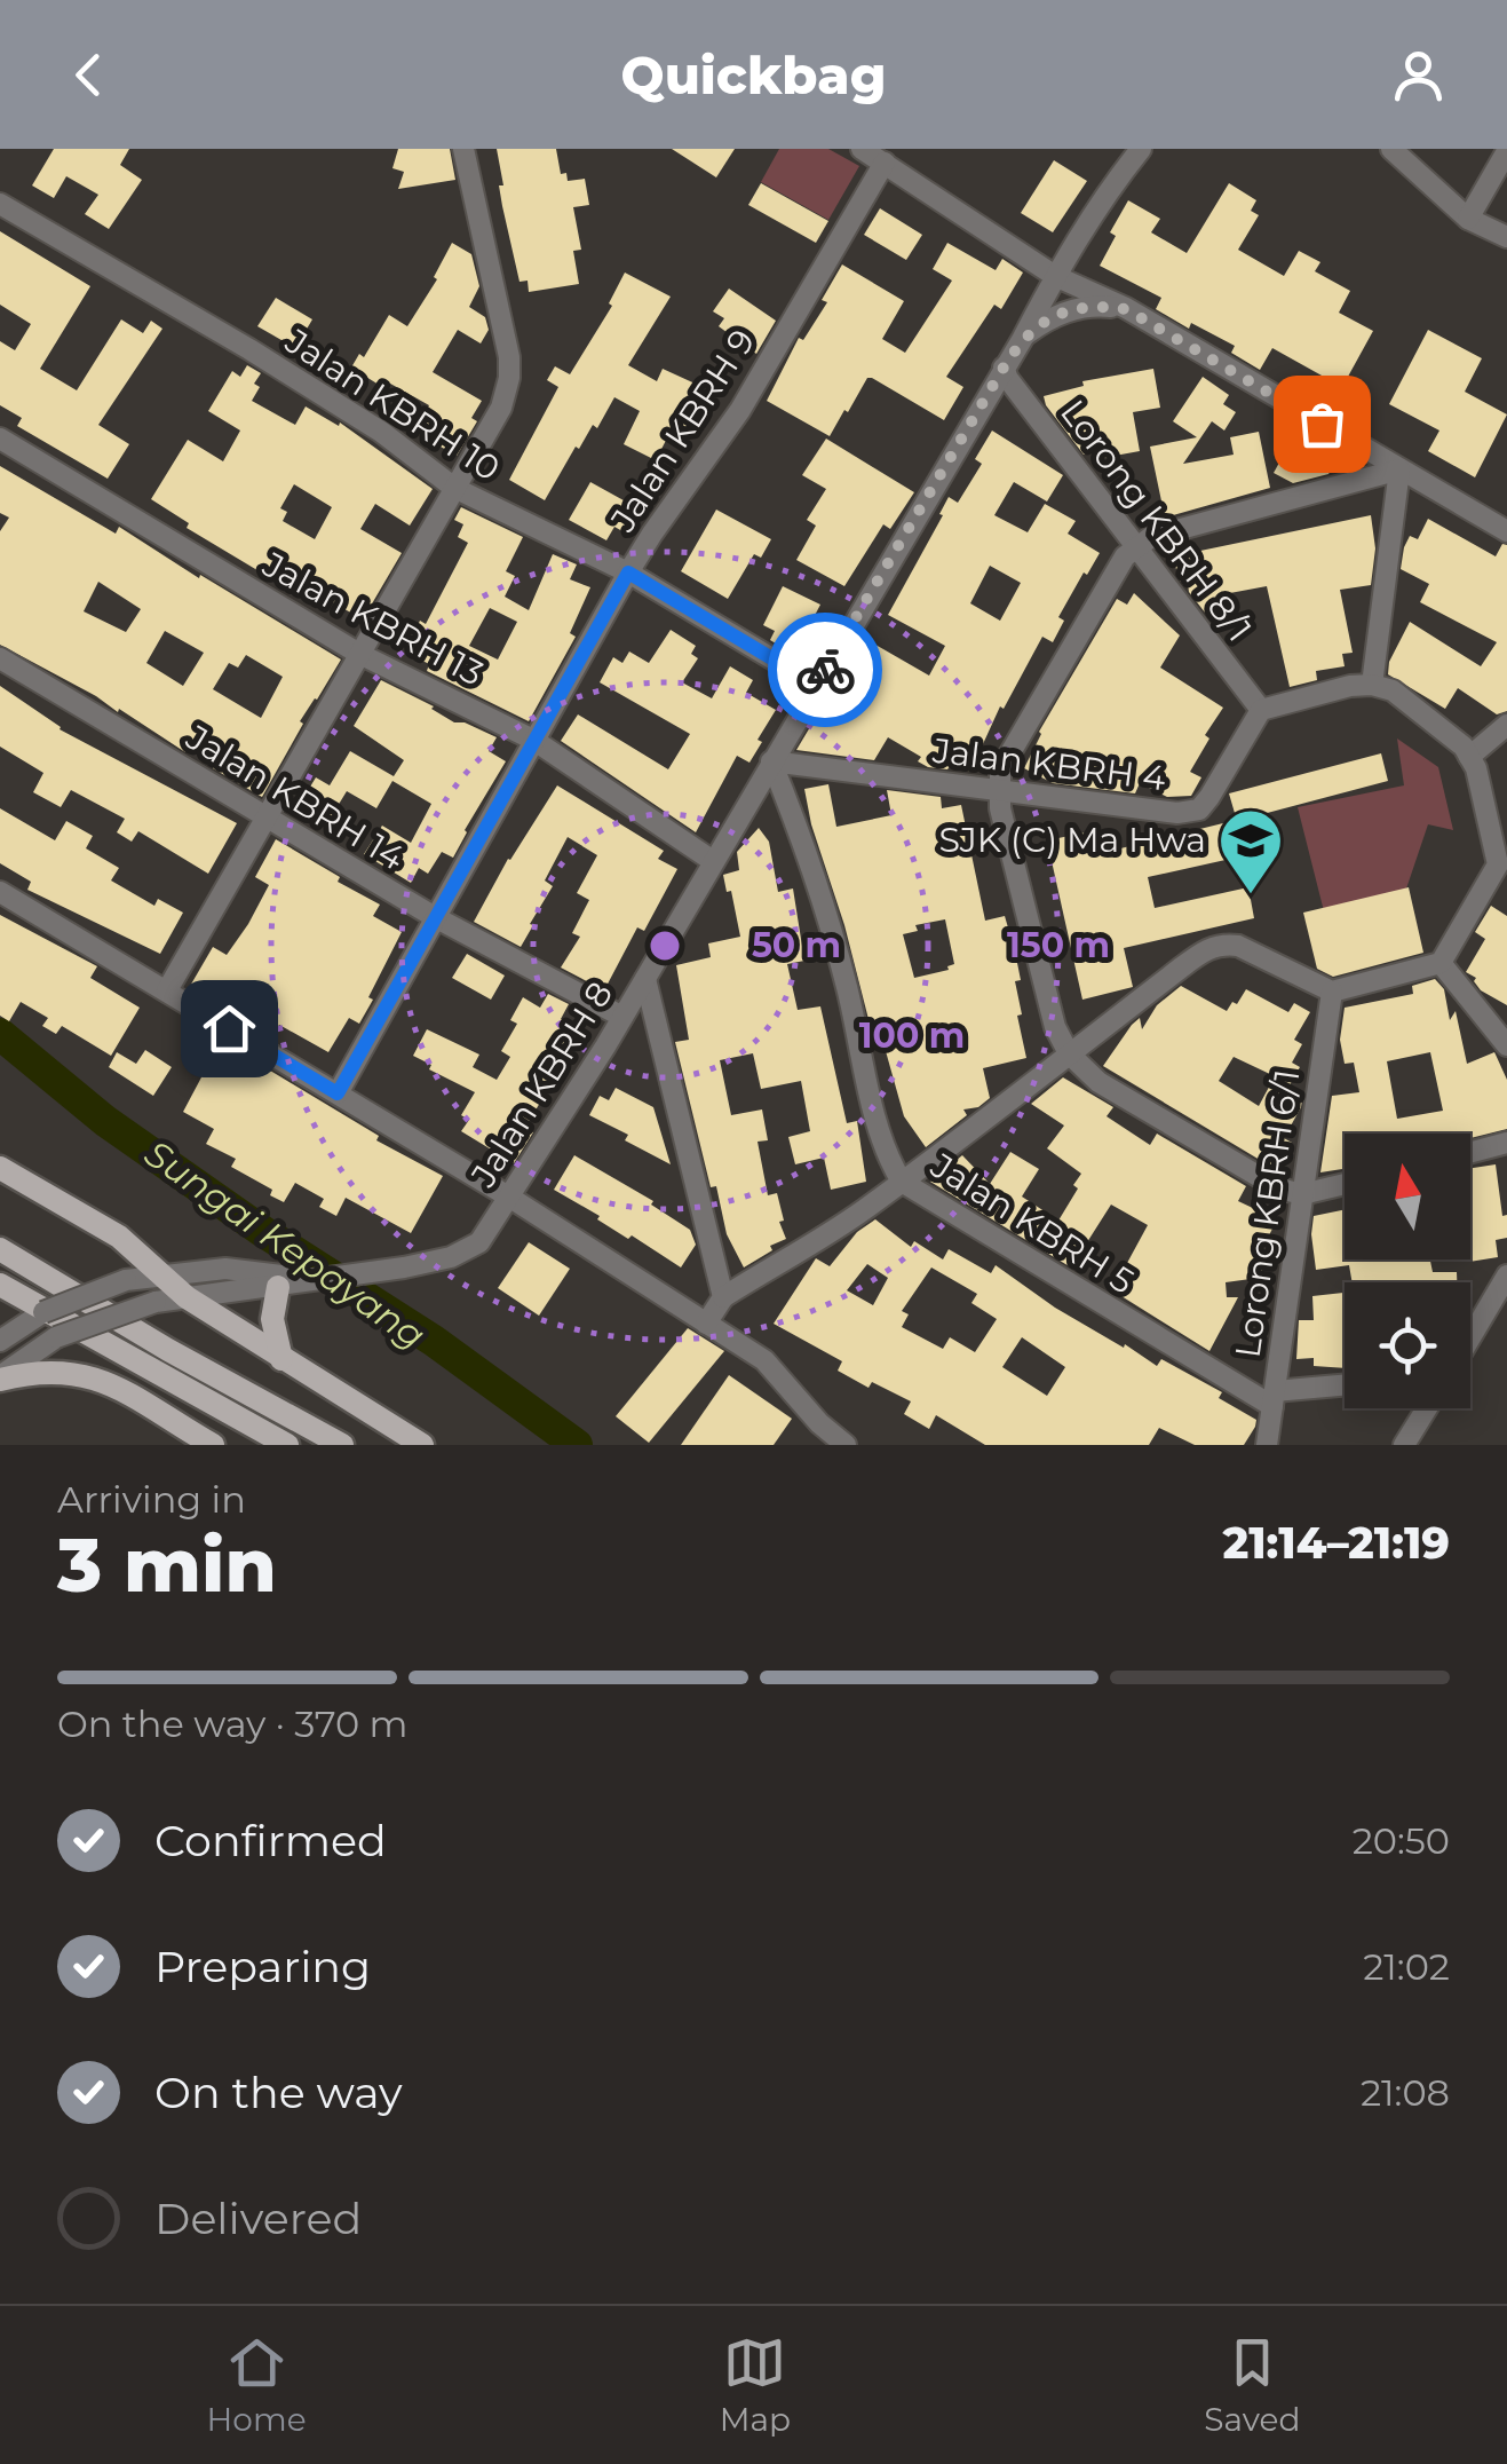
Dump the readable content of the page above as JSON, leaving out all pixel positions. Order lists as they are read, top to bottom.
{
  "streets": {
    "street": [
      "Jalan KBRH 10",
      "Jalan KBRH 9",
      "Lorong KBRH 8/1",
      "Jalan KBRH 13",
      "Jalan KBRH 4",
      "Jalan KBRH 14",
      "Jalan KBRH 8",
      "Lorong KBRH 6/1",
      "Jalan KBRH 5"
    ]
  },
  "crossings": [
    ["Jalan KBRH 10", "Jalan KBRH 9"],
    ["Jalan KBRH 10", "Jalan KBRH 8"],
    ["Jalan KBRH 9", "Jalan KBRH 13"],
    ["Jalan KBRH 9", "Jalan KBRH 14"],
    ["Lorong KBRH 8/1", "Jalan KBRH 4"],
    ["Lorong KBRH 8/1", "Jalan KBRH 8"],
    ["Jalan KBRH 13", "Jalan KBRH 8"],
    ["Jalan KBRH 4", "Jalan KBRH 8"],
    ["Jalan KBRH 4", "Jalan KBRH 5"],
    ["Jalan KBRH 14", "Jalan KBRH 8"],
    ["Jalan KBRH 8", "Jalan KBRH 5"],
    ["Lorong KBRH 6/1", "Jalan KBRH 5"]
  ],
  "water": ["Sungai Kepayang"],
  "places": {
    "school or university": ["SJK (C) Ma Hwa"]
  },
  "north": "top",
  "page": {
    "header": "Quickbag",
    "heading": ["3 min", "Arriving in", "21:14–21:19"],
    "bar": "On the way · 370 m",
    "list": [
      ["Confirmed", "20:50"],
      ["Preparing", "21:02"],
      ["On the way", "21:08"],
      "Delivered"
    ],
    "tabs": ["Home", "Map", "Saved"]
  },
  "rings": ["50 m", "150 m", "100 m"]
}
